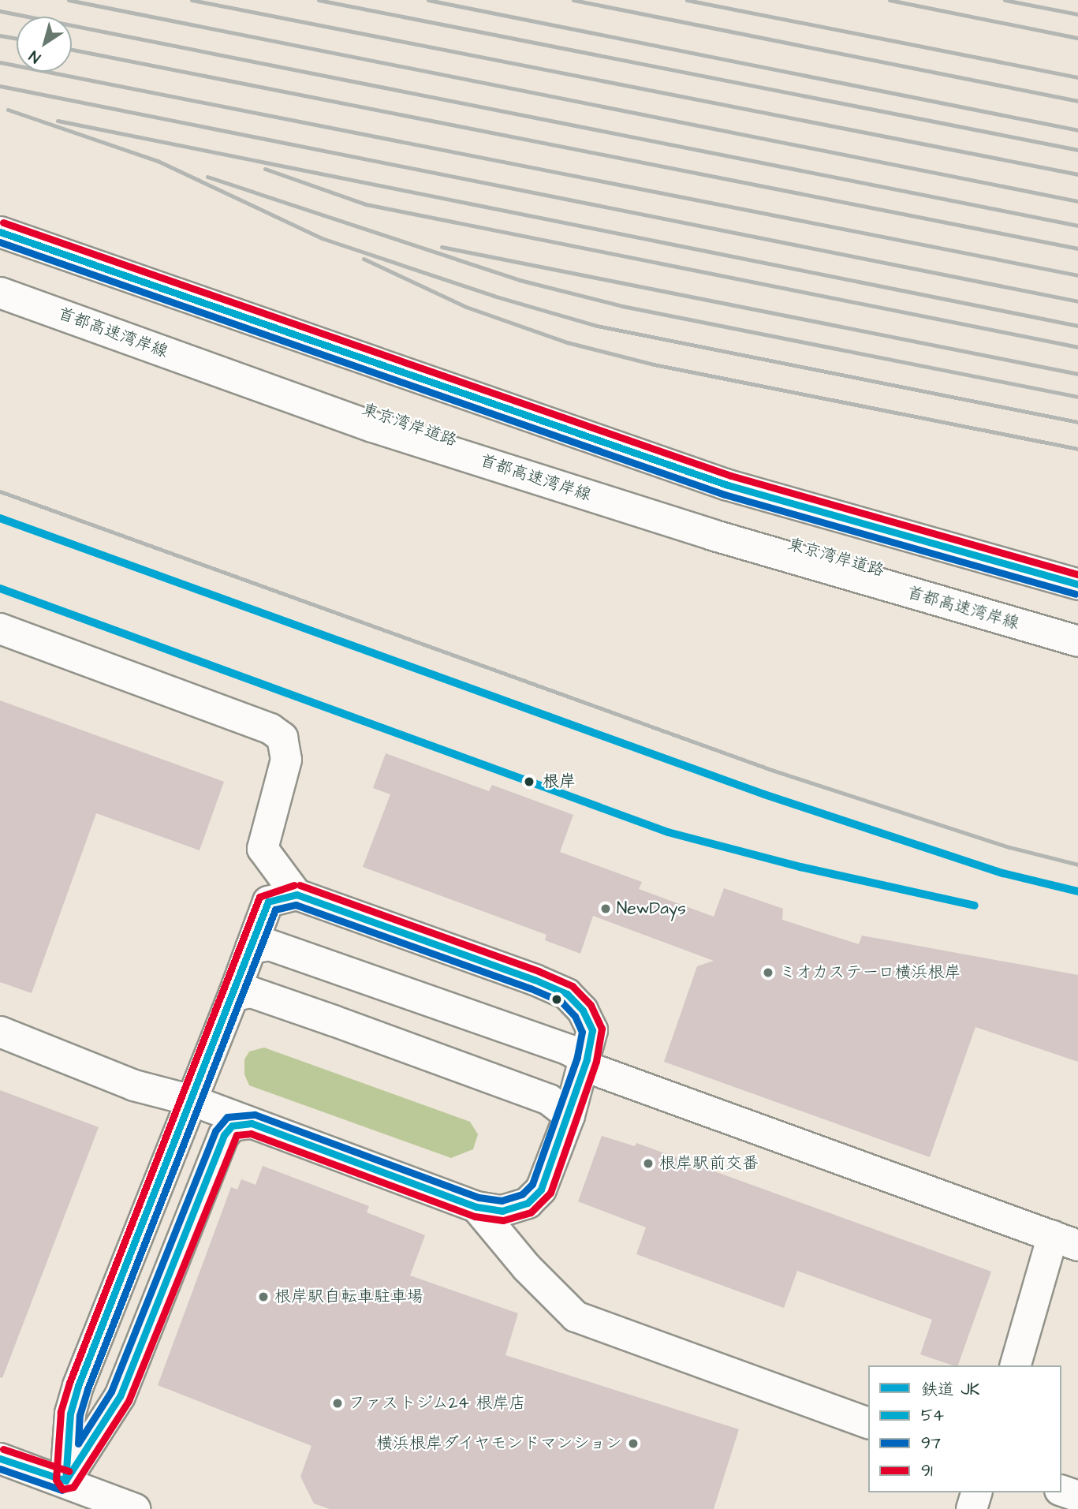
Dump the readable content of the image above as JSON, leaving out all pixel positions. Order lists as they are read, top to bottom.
{
  "streets": {
    "main road": ["首都高速湾岸線", "東京湾岸道路"]
  },
  "places": [
    "根岸",
    "NewDays",
    "ミオカステーロ横浜根岸",
    "根岸駅前交番",
    "根岸駅自転車駐車場",
    "ファストジム24 根岸店",
    "横浜根岸ダイヤモンドマンション"
  ],
  "lines": [
    "transit line 91",
    "transit line 54",
    "transit line 97",
    "rail line JK"
  ],
  "legend": [
    "鉄道 JK",
    "54",
    "97",
    "91"
  ],
  "north": "bottom left"
}
